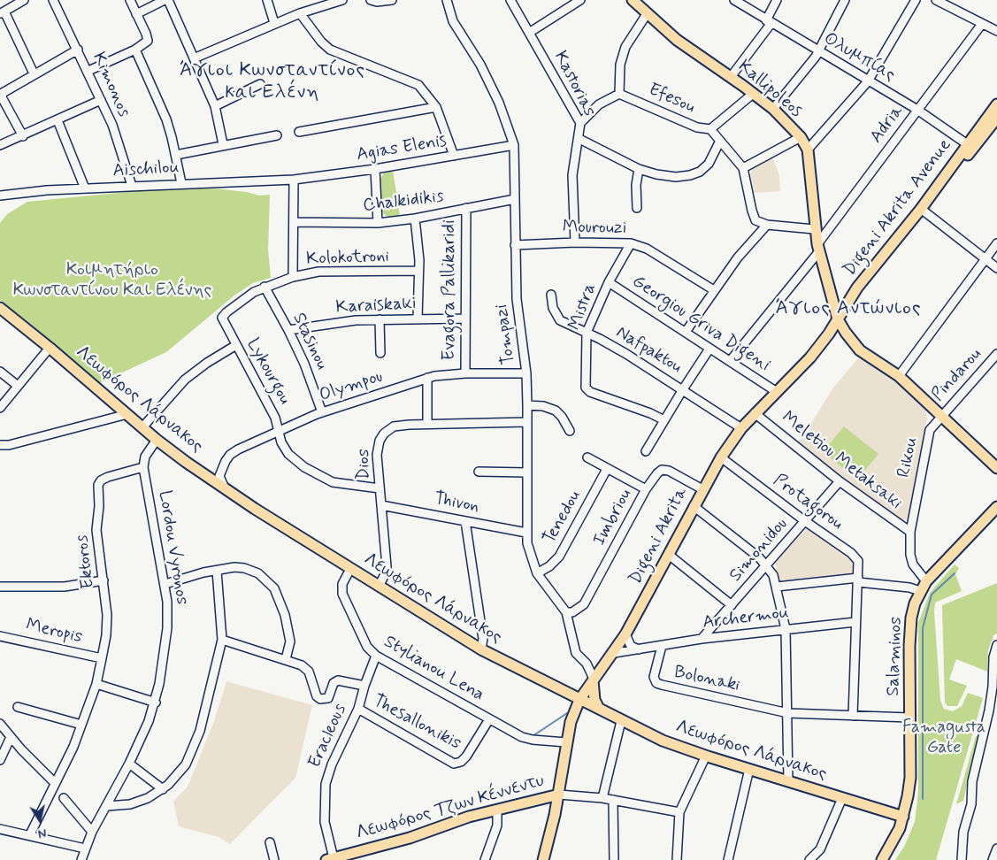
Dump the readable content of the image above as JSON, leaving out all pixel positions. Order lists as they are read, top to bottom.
{
  "streets": {
    "main road": [
      "Kallipoleos",
      "Digeni Akrita Avenue",
      "Λεωφόρος Λάρνακος",
      "Digeni Akrita",
      "Salaminos",
      "Λεωφόρος Τζων Κέννεντυ"
    ],
    "street": [
      "Ολυμπίας",
      "Kastorias",
      "Kimonos",
      "Efesou",
      "Adria",
      "Agias Elenis",
      "Aischilou",
      "Chalkidikis",
      "Mourouzi",
      "Kolokotroni",
      "Evagora Pallikaridi",
      "Karaiskaki",
      "Mistra",
      "Georgiou Griva Digeni",
      "Tompazi",
      "Stasinou",
      "Nafpaktou",
      "Lykourgou",
      "Pindarou",
      "Olympou",
      "Rikou",
      "Meletiou Metaksaki",
      "Dios",
      "Protagorou",
      "Thivon",
      "Tenedou",
      "Imbriou",
      "Lordou Vyronos",
      "Simonidou",
      "Ektoros",
      "Archermou",
      "Meropis",
      "Stylianou Lena",
      "Bolonaki",
      "Thesallonikis",
      "Eracleous"
    ]
  },
  "crossings": [
    ["Ολυμπίας", "Adria"],
    ["Ολυμπίας", "Digeni Akrita Avenue"],
    ["Kastorias", "Efesou"],
    ["Kastorias", "Mourouzi"],
    ["Kimonos", "Aischilou"],
    ["Kallipoleos", "Adria"],
    ["Kallipoleos", "Digeni Akrita Avenue"],
    ["Kallipoleos", "Pindarou"],
    ["Kallipoleos", "Rikou"],
    ["Kallipoleos", "Digeni Akrita"],
    ["Adria", "Georgiou Griva Digeni"],
    ["Agias Elenis", "Aischilou"],
    ["Agias Elenis", "Tompazi"],
    ["Chalkidikis", "Evagora Pallikaridi"],
    ["Chalkidikis", "Tompazi"],
    ["Digeni Akrita Avenue", "Digeni Akrita"],
    ["Mourouzi", "Mistra"],
    ["Mourouzi", "Tompazi"],
    ["Kolokotroni", "Stasinou"],
    ["Kolokotroni", "Lykourgou"],
    ["Evagora Pallikaridi", "Karaiskaki"],
    ["Evagora Pallikaridi", "Olympou"],
    ["Karaiskaki", "Stasinou"],
    ["Mistra", "Georgiou Griva Digeni"],
    ["Mistra", "Nafpaktou"],
    ["Georgiou Griva Digeni", "Digeni Akrita"],
    ["Tompazi", "Olympou"],
    ["Tompazi", "Dios"],
    ["Tompazi", "Thivon"],
    ["Tompazi", "Tenedou"],
    ["Tompazi", "Imbriou"],
    ["Tompazi", "Digeni Akrita"],
    ["Stasinou", "Olympou"],
    ["Nafpaktou", "Digeni Akrita"],
    ["Lykourgou", "Olympou"],
    ["Lykourgou", "Dios"],
    ["Pindarou", "Rikou"],
    ["Olympou", "Λεωφόρος Λάρνακος"],
    ["Λεωφόρος Λάρνακος", "Dios"],
    ["Λεωφόρος Λάρνακος", "Digeni Akrita"],
    ["Λεωφόρος Λάρνακος", "Salaminos"],
    ["Λεωφόρος Λάρνακος", "Stylianou Lena"],
    ["Rikou", "Meletiou Metaksaki"],
    ["Rikou", "Salaminos"],
    ["Meletiou Metaksaki", "Digeni Akrita"],
    ["Meletiou Metaksaki", "Simonidou"],
    ["Dios", "Thivon"],
    ["Protagorou", "Digeni Akrita"],
    ["Protagorou", "Simonidou"],
    ["Imbriou", "Digeni Akrita"],
    ["Digeni Akrita", "Archermou"],
    ["Digeni Akrita", "Stylianou Lena"],
    ["Digeni Akrita", "Λεωφόρος Τζων Κέννεντυ"],
    ["Lordou Vyronos", "Ektoros"],
    ["Simonidou", "Archermou"],
    ["Ektoros", "Meropis"],
    ["Archermou", "Bolonaki"],
    ["Salaminos", "Bolonaki"],
    ["Stylianou Lena", "Thesallonikis"],
    ["Stylianou Lena", "Eracleous"],
    ["Thesallonikis", "Eracleous"],
    ["Eracleous", "Λεωφόρος Τζων Κέννεντυ"]
  ],
  "districts": ["Άγιοι Κωνσταντίνος και Ελένη", "Άγιος Αντώνιος"],
  "parks": ["Κοιμητήριο Κωνσταντίνου Και Ελένης", "Famagusta Gate"],
  "north": "bottom"
}
